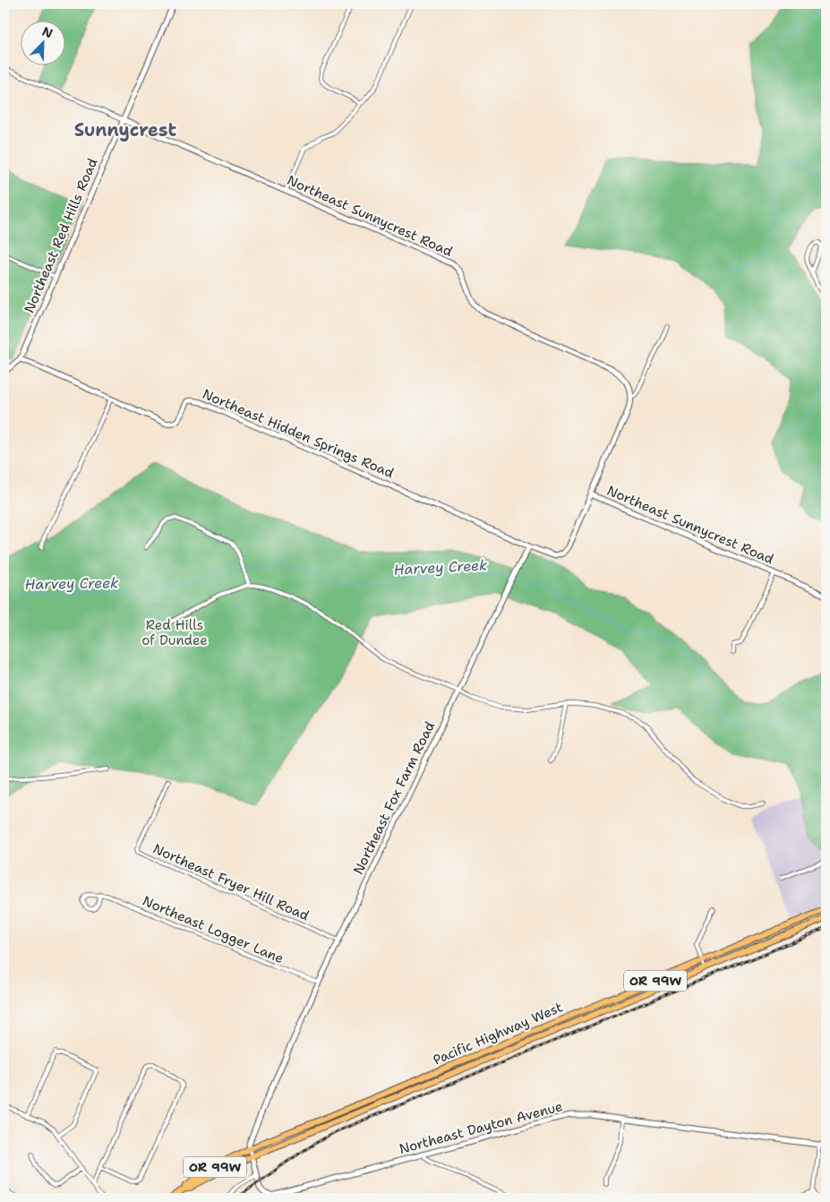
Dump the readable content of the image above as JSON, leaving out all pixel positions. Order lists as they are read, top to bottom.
{
  "streets": {
    "main road": ["OR 99W", "Pacific Highway West"],
    "street": [
      "Northeast Sunnycrest Road",
      "Northeast Red Hills Road",
      "Northeast Hidden Springs Road",
      "Northeast Fox Farm Road",
      "Northeast Fryer Hill Road",
      "Northeast Logger Lane",
      "Northeast Dayton Avenue"
    ]
  },
  "crossings": [
    ["Northeast Sunnycrest Road", "Northeast Red Hills Road"],
    ["Northeast Red Hills Road", "Northeast Hidden Springs Road"],
    ["Northeast Hidden Springs Road", "Northeast Fox Farm Road"],
    ["Northeast Fox Farm Road", "Northeast Fryer Hill Road"],
    ["Northeast Fox Farm Road", "Northeast Logger Lane"],
    ["Northeast Fox Farm Road", "Pacific Highway West"],
    ["Northeast Fox Farm Road", "Northeast Dayton Avenue"],
    ["Pacific Highway West", "Northeast Dayton Avenue"]
  ],
  "districts": ["Sunnycrest"],
  "water": ["Harvey Creek"],
  "parks": ["Red Hills of Dundee"],
  "north": "top right"
}
